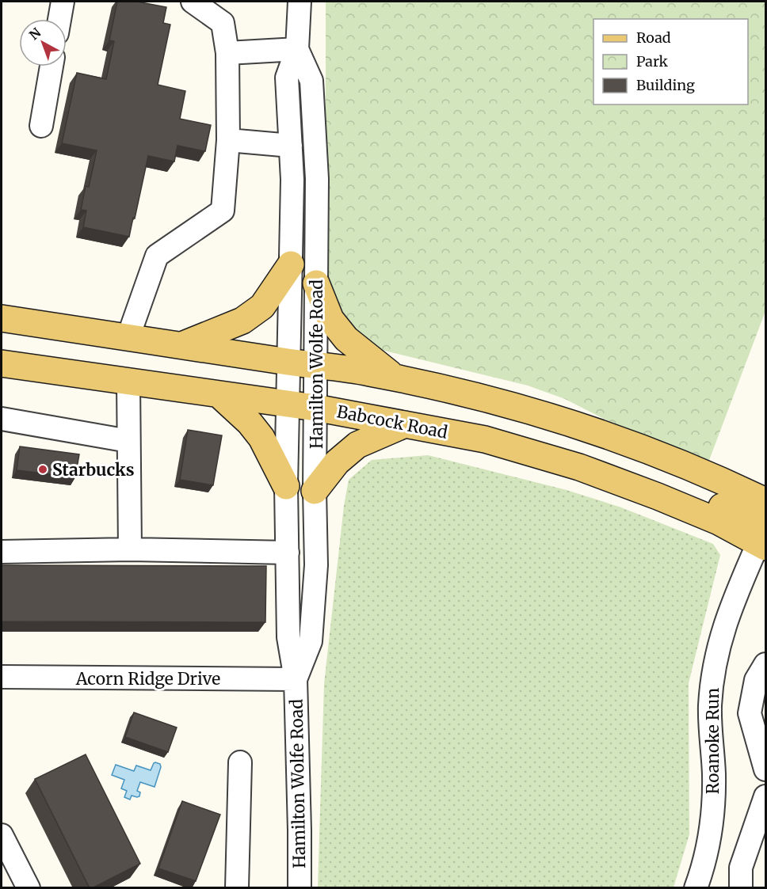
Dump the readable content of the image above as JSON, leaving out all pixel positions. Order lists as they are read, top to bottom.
{
  "streets": {
    "main road": ["Babcock Road"],
    "street": ["Hamilton Wolfe Road", "Acorn Ridge Drive", "Roanoke Run"]
  },
  "crossings": [
    ["Hamilton Wolfe Road", "Babcock Road"],
    ["Hamilton Wolfe Road", "Acorn Ridge Drive"],
    ["Babcock Road", "Roanoke Run"]
  ],
  "places": ["Starbucks"],
  "legend": ["Road", "Park", "Building"],
  "north": "top left"
}
